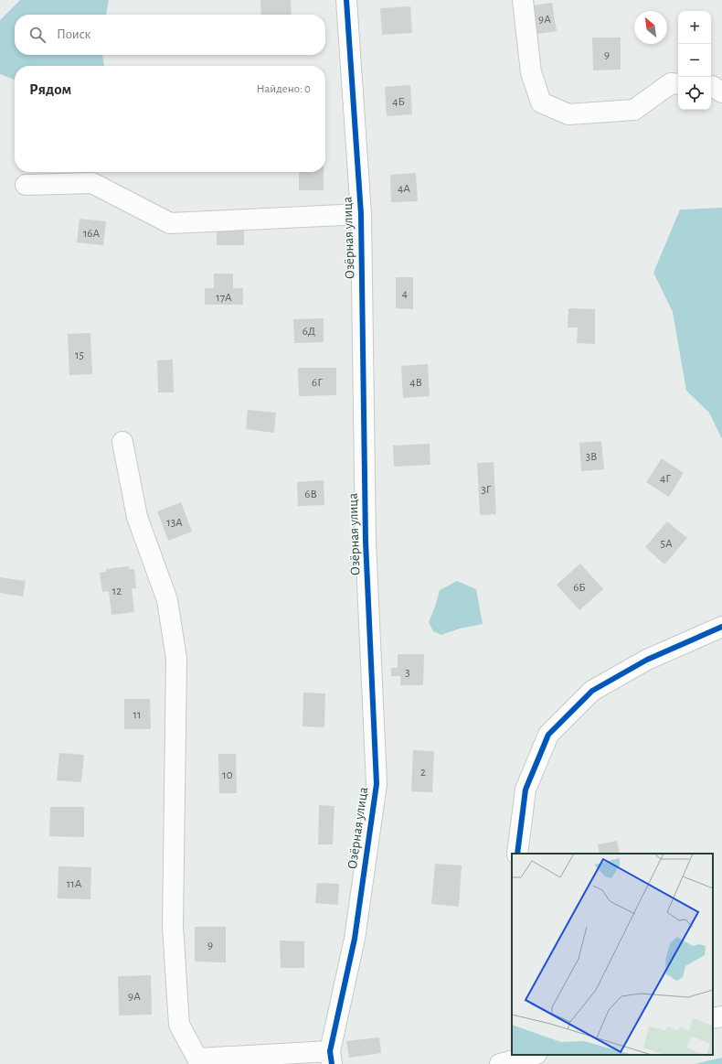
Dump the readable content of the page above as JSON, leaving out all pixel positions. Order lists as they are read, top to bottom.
{
  "streets": {
    "street": ["Озёрная улица"]
  },
  "house_numbers": [
    "9А",
    "9",
    "4Б",
    "4А",
    "16А",
    "4",
    "17А",
    "6Д",
    "15",
    "6Г",
    "4В",
    "3В",
    "4Г",
    "3Г",
    "6В",
    "13А",
    "5А",
    "6Б",
    "12",
    "3",
    "11",
    "2",
    "10",
    "11А",
    "9",
    "9А"
  ],
  "north": "top left",
  "page": {
    "map_buttons": ["+", "−"],
    "search": "Поиск",
    "heading": ["Рядом", "Найдено: 0"]
  }
}
